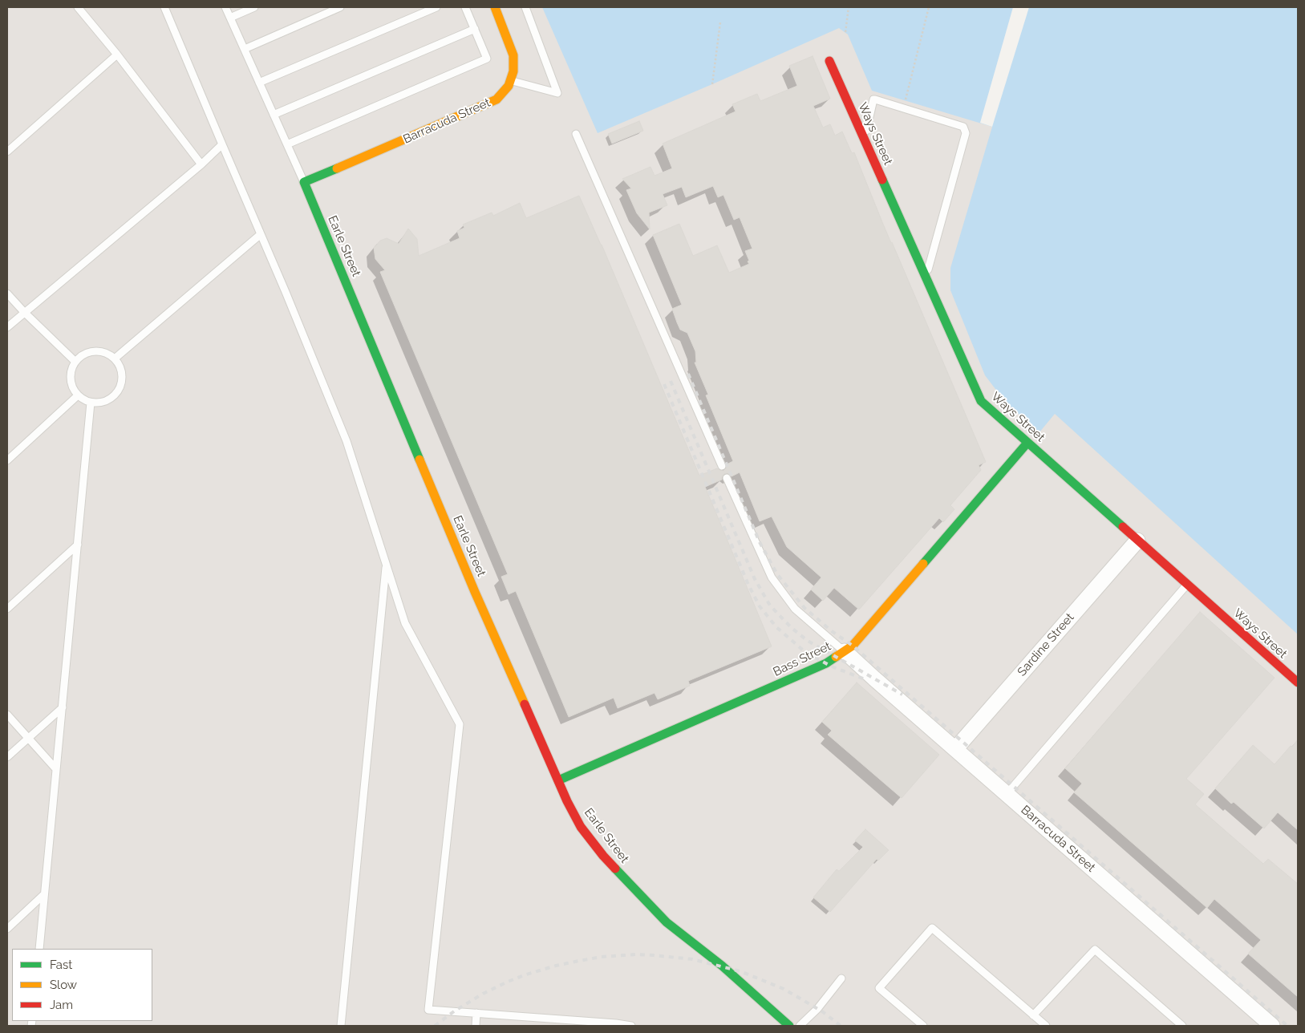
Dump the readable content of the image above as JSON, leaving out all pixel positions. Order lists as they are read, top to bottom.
{
  "streets": {
    "street": [
      "Barracuda Street",
      "Ways Street",
      "Earle Street",
      "Sardine Street",
      "Bass Street"
    ]
  },
  "crossings": [
    ["Barracuda Street", "Earle Street"],
    ["Barracuda Street", "Sardine Street"],
    ["Barracuda Street", "Bass Street"],
    ["Ways Street", "Sardine Street"],
    ["Ways Street", "Bass Street"],
    ["Earle Street", "Bass Street"]
  ],
  "legend": ["Fast", "Slow", "Jam"]
}
